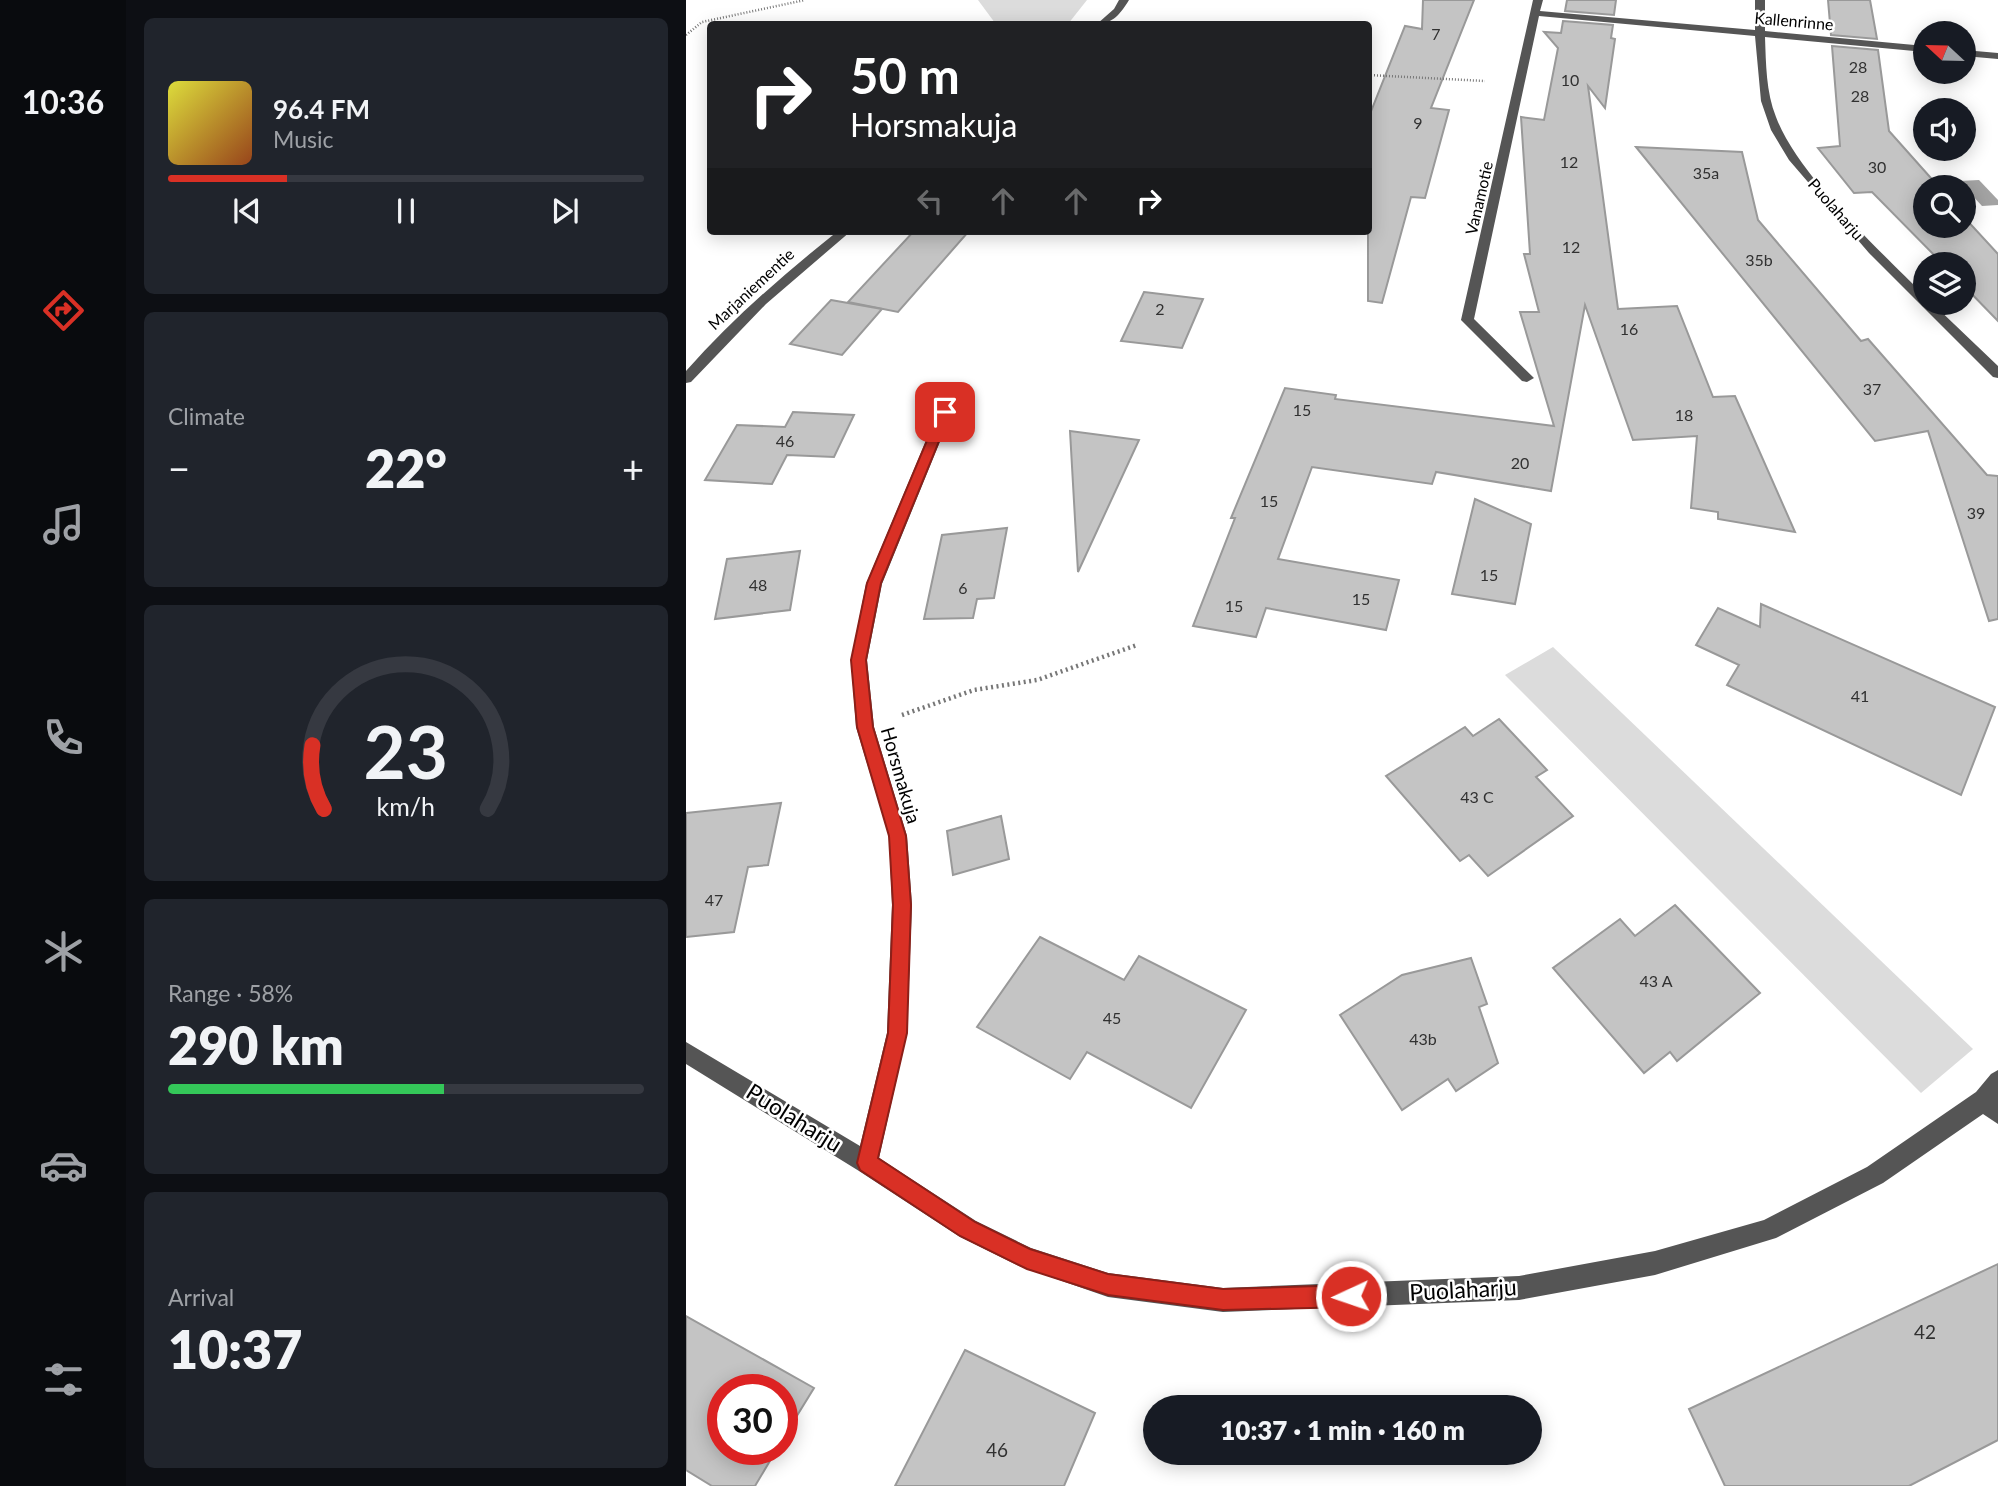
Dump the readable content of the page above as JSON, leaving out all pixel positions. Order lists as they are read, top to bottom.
{
  "streets": {
    "street": [
      "Kallenrinne",
      "Vanamotie",
      "Puolaharju",
      "Marjaniementie",
      "Horsmakuja"
    ]
  },
  "crossings": [
    ["Kallenrinne", "Vanamotie"],
    ["Kallenrinne", "Puolaharju"],
    ["Puolaharju", "Horsmakuja"]
  ],
  "house_numbers": [
    "7",
    "28",
    "10",
    "28",
    "9",
    "12",
    "30",
    "35a",
    "12",
    "35b",
    "2",
    "16",
    "37",
    "15",
    "18",
    "46",
    "20",
    "15",
    "39",
    "15",
    "48",
    "6",
    "15",
    "15",
    "41",
    "43 C",
    "47",
    "43 A",
    "45",
    "43b",
    "42",
    "46"
  ],
  "north": "left",
  "page": {
    "tabs": "10:36",
    "turn": ["50 m", "Horsmakuja"],
    "song": ["96.4 FM", "Music"],
    "tile": [
      "Climate",
      ["Range · 58%", "290 km"],
      ["Arrival", "10:37"]
    ],
    "heat": ["−", "22°", "+"],
    "limit": "30",
    "trip": "10:37 · 1 min · 160 m",
    "gauge": ["23", "km/h"]
  }
}
